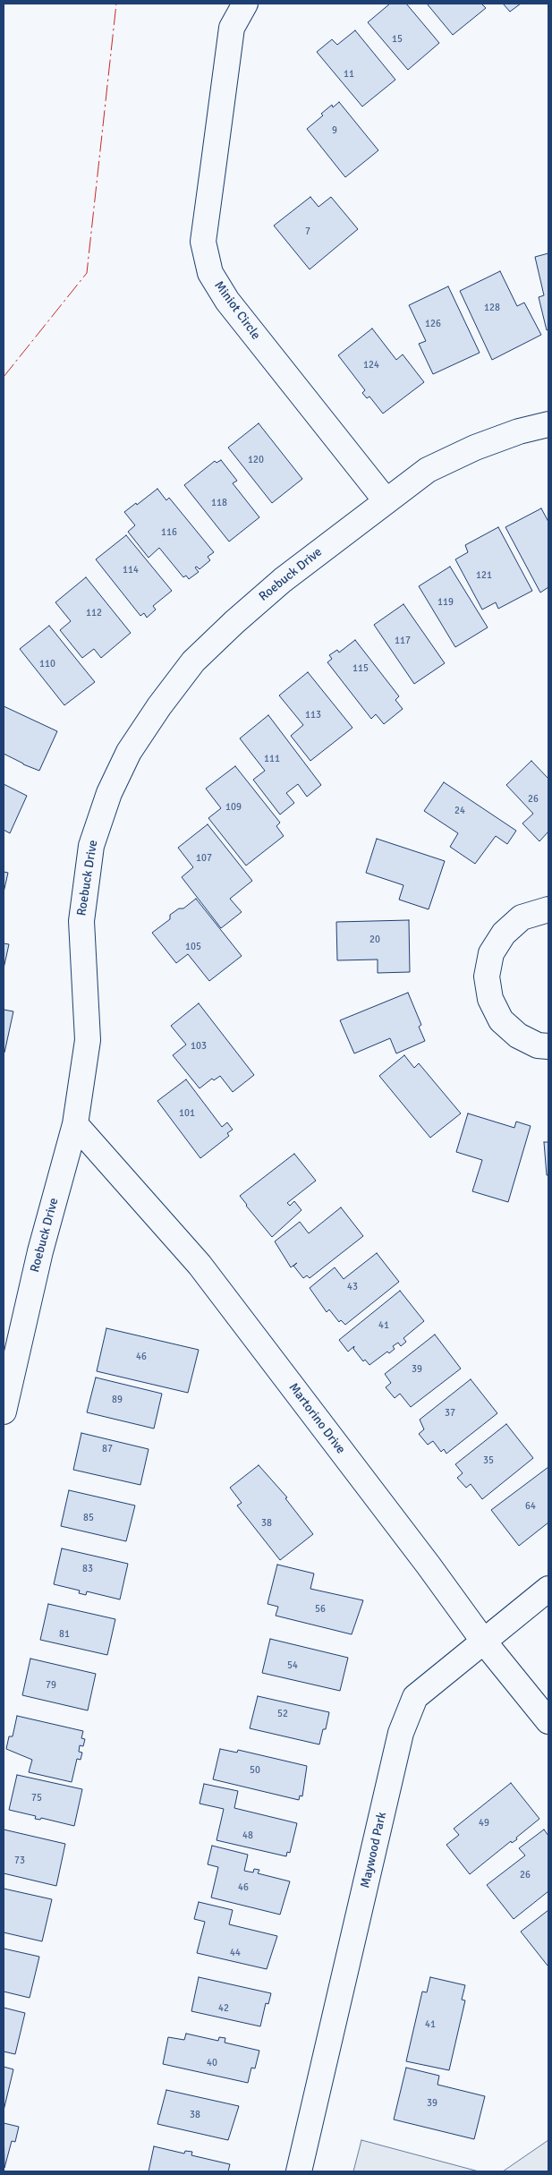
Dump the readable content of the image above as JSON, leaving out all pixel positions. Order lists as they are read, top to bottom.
{
  "streets": {
    "street": [
      "Miniot Circle",
      "Roebuck Drive",
      "Martorino Drive",
      "Maywood Park"
    ]
  },
  "crossings": [
    ["Miniot Circle", "Roebuck Drive"],
    ["Roebuck Drive", "Martorino Drive"],
    ["Martorino Drive", "Maywood Park"]
  ],
  "house_numbers": [
    "15",
    "11",
    "9",
    "7",
    "128",
    "126",
    "124",
    "120",
    "118",
    "116",
    "114",
    "121",
    "119",
    "112",
    "117",
    "110",
    "115",
    "113",
    "111",
    "26",
    "109",
    "24",
    "107",
    "20",
    "105",
    "103",
    "101",
    "43",
    "41",
    "46",
    "39",
    "89",
    "37",
    "87",
    "35",
    "64",
    "85",
    "38",
    "83",
    "56",
    "81",
    "54",
    "79",
    "52",
    "50",
    "75",
    "49",
    "48",
    "73",
    "26",
    "46",
    "44",
    "42",
    "41",
    "40",
    "39",
    "38"
  ]
}
